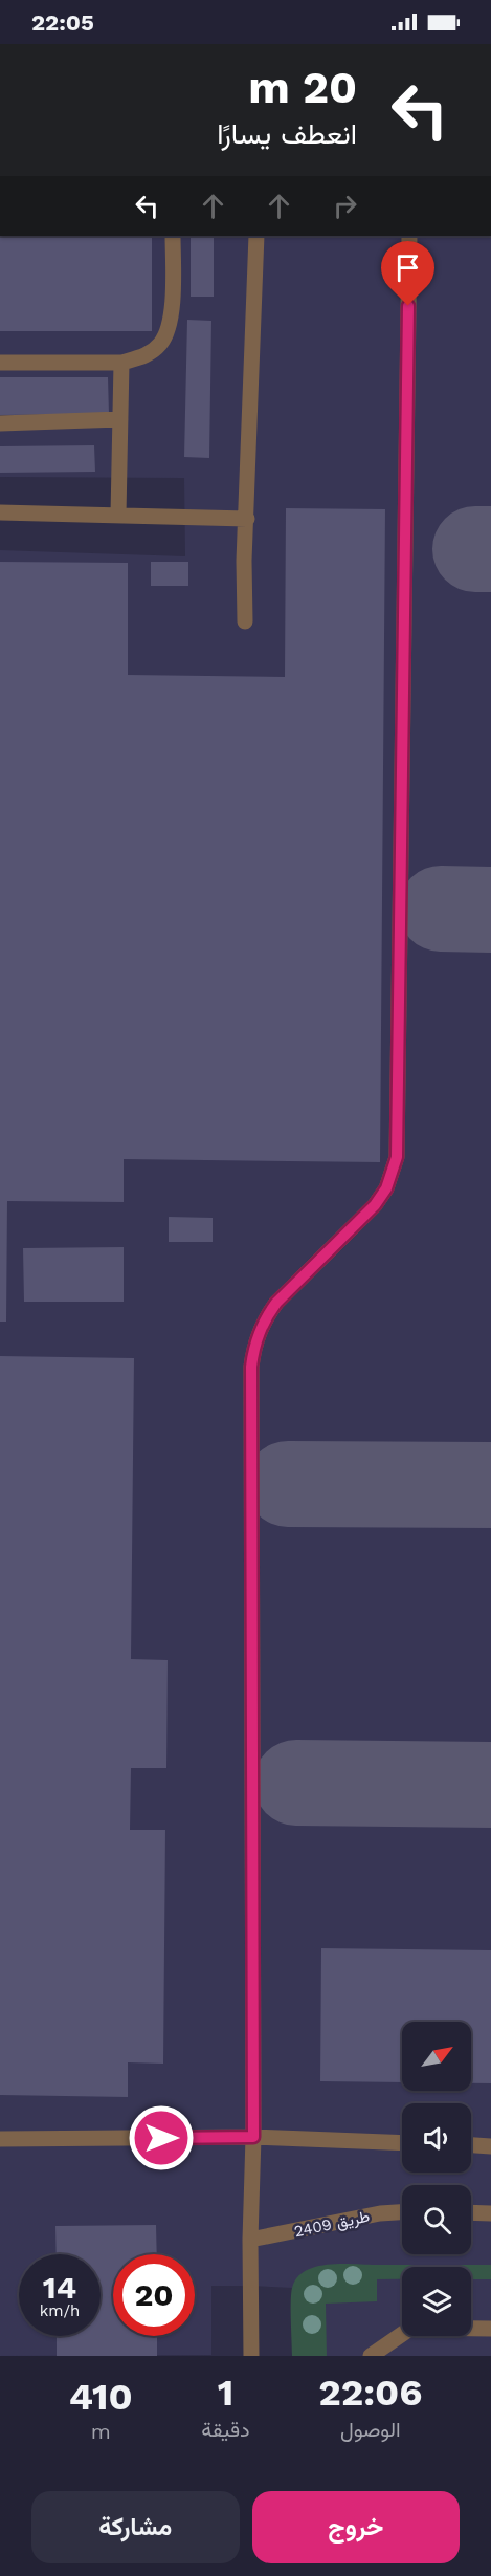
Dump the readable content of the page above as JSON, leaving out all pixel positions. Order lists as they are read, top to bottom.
{
  "streets": {
    "lane": ["طريق 2409"]
  },
  "north": "top right",
  "page": {
    "status": "22:05",
    "turn": ["20 m", "انعطف يسارًا"],
    "speed": "14 km/h",
    "limit": "20",
    "eta": [
      "22:06",
      "الوصول",
      "1",
      "دقيقة",
      "410",
      "m"
    ],
    "buttons": ["خروج", "مشاركة"]
  }
}
